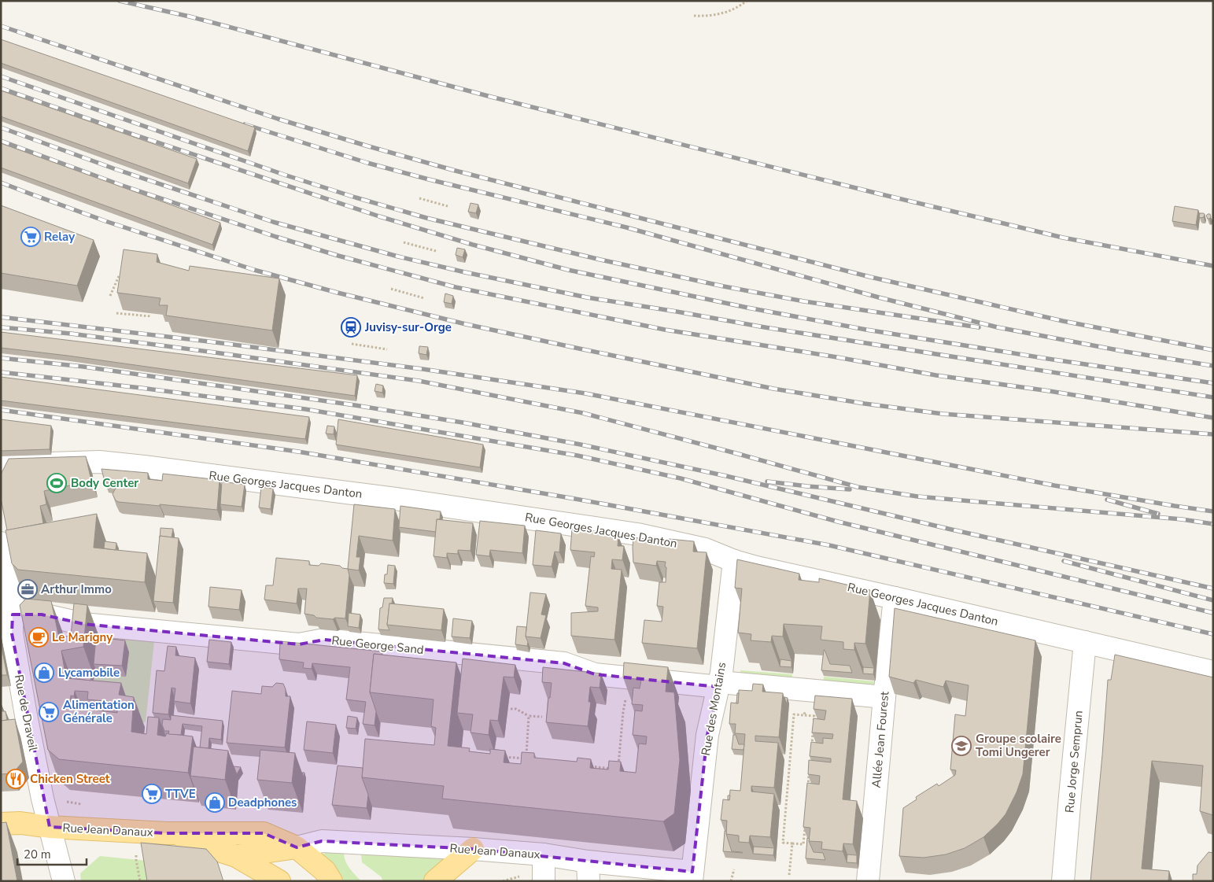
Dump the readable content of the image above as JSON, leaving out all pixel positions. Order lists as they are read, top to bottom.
{
  "streets": {
    "main road": ["Rue Jean Danaux"],
    "street": [
      "Rue Georges Jacques Danton",
      "Rue George Sand",
      "Rue des Montains",
      "Rue de Draveil",
      "Allée Jean Fourest",
      "Rue Jorge Semprun"
    ]
  },
  "crossings": [
    ["Rue Georges Jacques Danton", "Rue des Montains"],
    ["Rue Georges Jacques Danton", "Allée Jean Fourest"],
    ["Rue Georges Jacques Danton", "Rue Jorge Semprun"],
    ["Rue George Sand", "Rue des Montains"],
    ["Rue George Sand", "Rue de Draveil"],
    ["Rue George Sand", "Allée Jean Fourest"],
    ["Rue des Montains", "Rue Jean Danaux"],
    ["Rue de Draveil", "Rue Jean Danaux"]
  ],
  "places": {
    "supermarket": ["Relay", "Alimentation Générale", "TTVE"],
    "station": ["Juvisy-sur-Orge"],
    "sports": ["Body Center"],
    "office": ["Arthur Immo"],
    "cafe": ["Le Marigny"],
    "shop": ["Lycamobile", "Deadphones"],
    "school or university": ["Groupe scolaire Tomi Ungerer"],
    "restaurant": ["Chicken Street"]
  },
  "scale_bar": "20 m"
}
